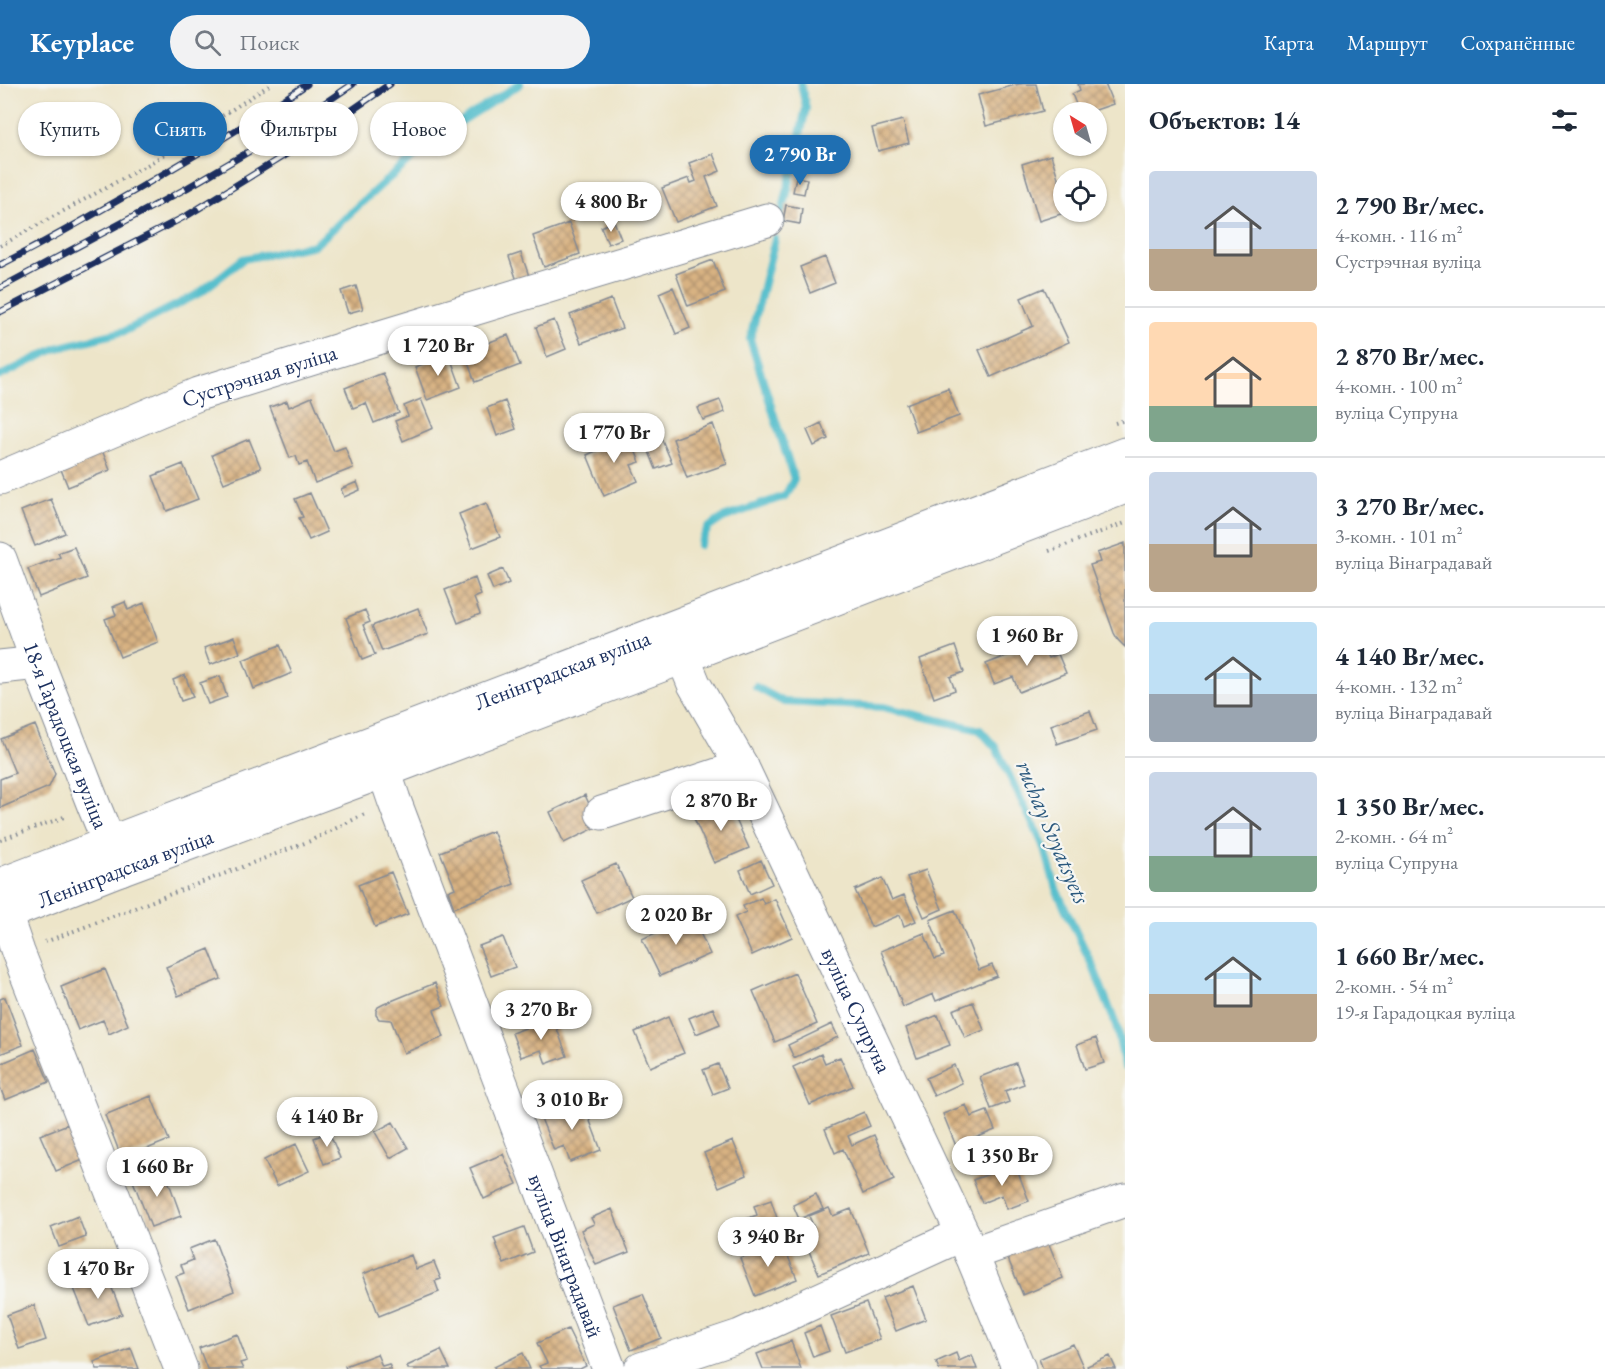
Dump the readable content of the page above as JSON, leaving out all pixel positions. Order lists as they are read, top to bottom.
{
  "streets": {
    "street": [
      "Сустрэчная вуліца",
      "Ленінградская вуліца",
      "18-я Гарадоцкая вуліца",
      "вуліца Супруна",
      "вуліца Вінаградавай"
    ]
  },
  "crossings": [
    ["Ленінградская вуліца", "18-я Гарадоцкая вуліца"],
    ["Ленінградская вуліца", "вуліца Супруна"],
    ["Ленінградская вуліца", "вуліца Вінаградавай"]
  ],
  "water": ["ruchay Svyatsyets"],
  "north": "top left",
  "page": {
    "header": "Keyplace",
    "search": "Поиск",
    "nav": ["Карта", "Маршрут", "Сохранённые"],
    "heading": "Объектов: 14",
    "chip": [
      "Купить",
      "Снять",
      "Фильтры",
      "Новое"
    ],
    "price": [
      "2 790 Br",
      "4 800 Br",
      "1 720 Br",
      "1 770 Br",
      "1 960 Br",
      "2 870 Br",
      "2 020 Br",
      "3 270 Br",
      "3 010 Br",
      "4 140 Br",
      "1 350 Br",
      "1 660 Br",
      "3 940 Br",
      "1 470 Br"
    ],
    "list": [
      {
        "name": "2 790 Br/мес.",
        "note": "4-комн. · 116 m² · Сустрэчная вуліца"
      },
      {
        "name": "2 870 Br/мес.",
        "note": "4-комн. · 100 m² · вуліца Супруна"
      },
      {
        "name": "3 270 Br/мес.",
        "note": "3-комн. · 101 m² · вуліца Вінаградавай"
      },
      {
        "name": "4 140 Br/мес.",
        "note": "4-комн. · 132 m² · вуліца Вінаградавай"
      },
      {
        "name": "1 350 Br/мес.",
        "note": "2-комн. · 64 m² · вуліца Супруна"
      },
      {
        "name": "1 660 Br/мес.",
        "note": "2-комн. · 54 m² · 19-я Гарадоцкая вуліца"
      }
    ]
  }
}
